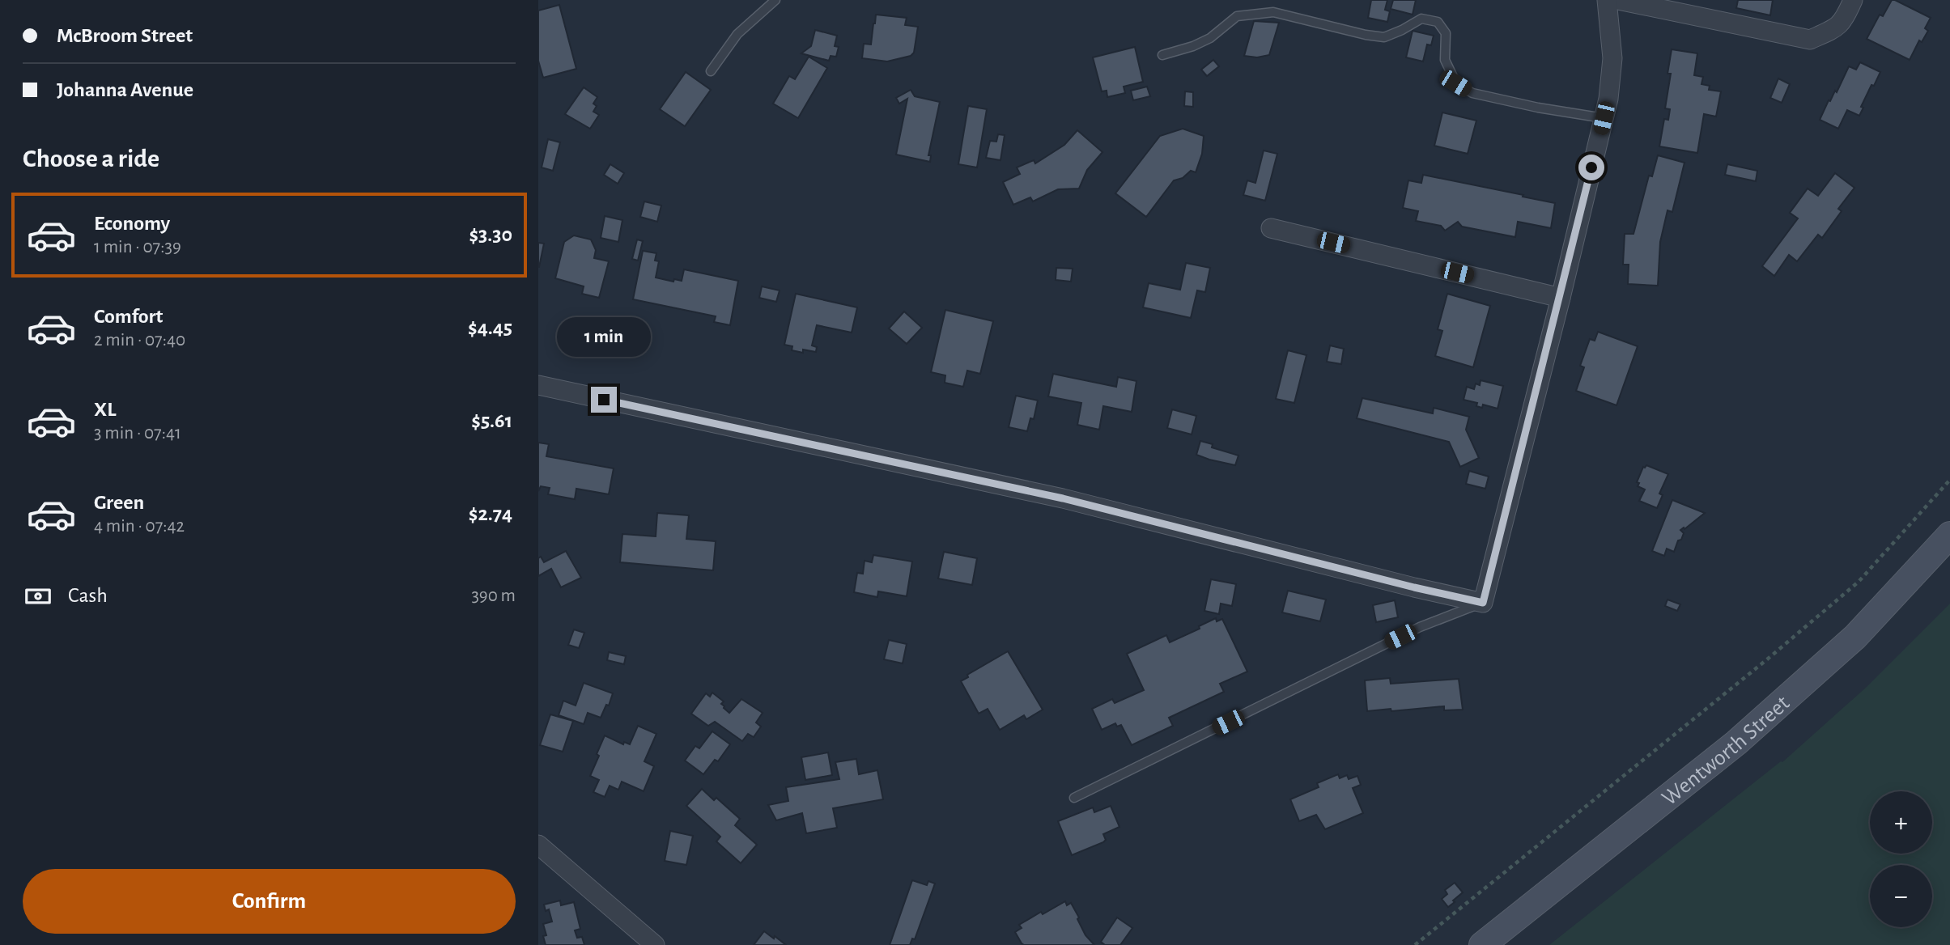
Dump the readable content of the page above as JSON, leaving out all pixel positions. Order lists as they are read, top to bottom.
{
  "streets": {
    "main road": ["Wentworth Street"]
  },
  "page": {
    "banner": ["McBroom Street", "Johanna Avenue"],
    "heading": "Choose a ride",
    "list": [
      {
        "name": "Economy",
        "note": "1 min · 07:39",
        "value": "$3.30"
      },
      {
        "name": "Comfort",
        "note": "2 min · 07:40",
        "value": "$4.45"
      },
      {
        "name": "XL",
        "note": "3 min · 07:41",
        "value": "$5.61"
      },
      {
        "name": "Green",
        "note": "4 min · 07:42",
        "value": "$2.74"
      }
    ],
    "bubble": "1 min",
    "pay": ["Cash", "390 m"],
    "map_buttons": ["+", "−"],
    "buttons": "Confirm"
  }
}
